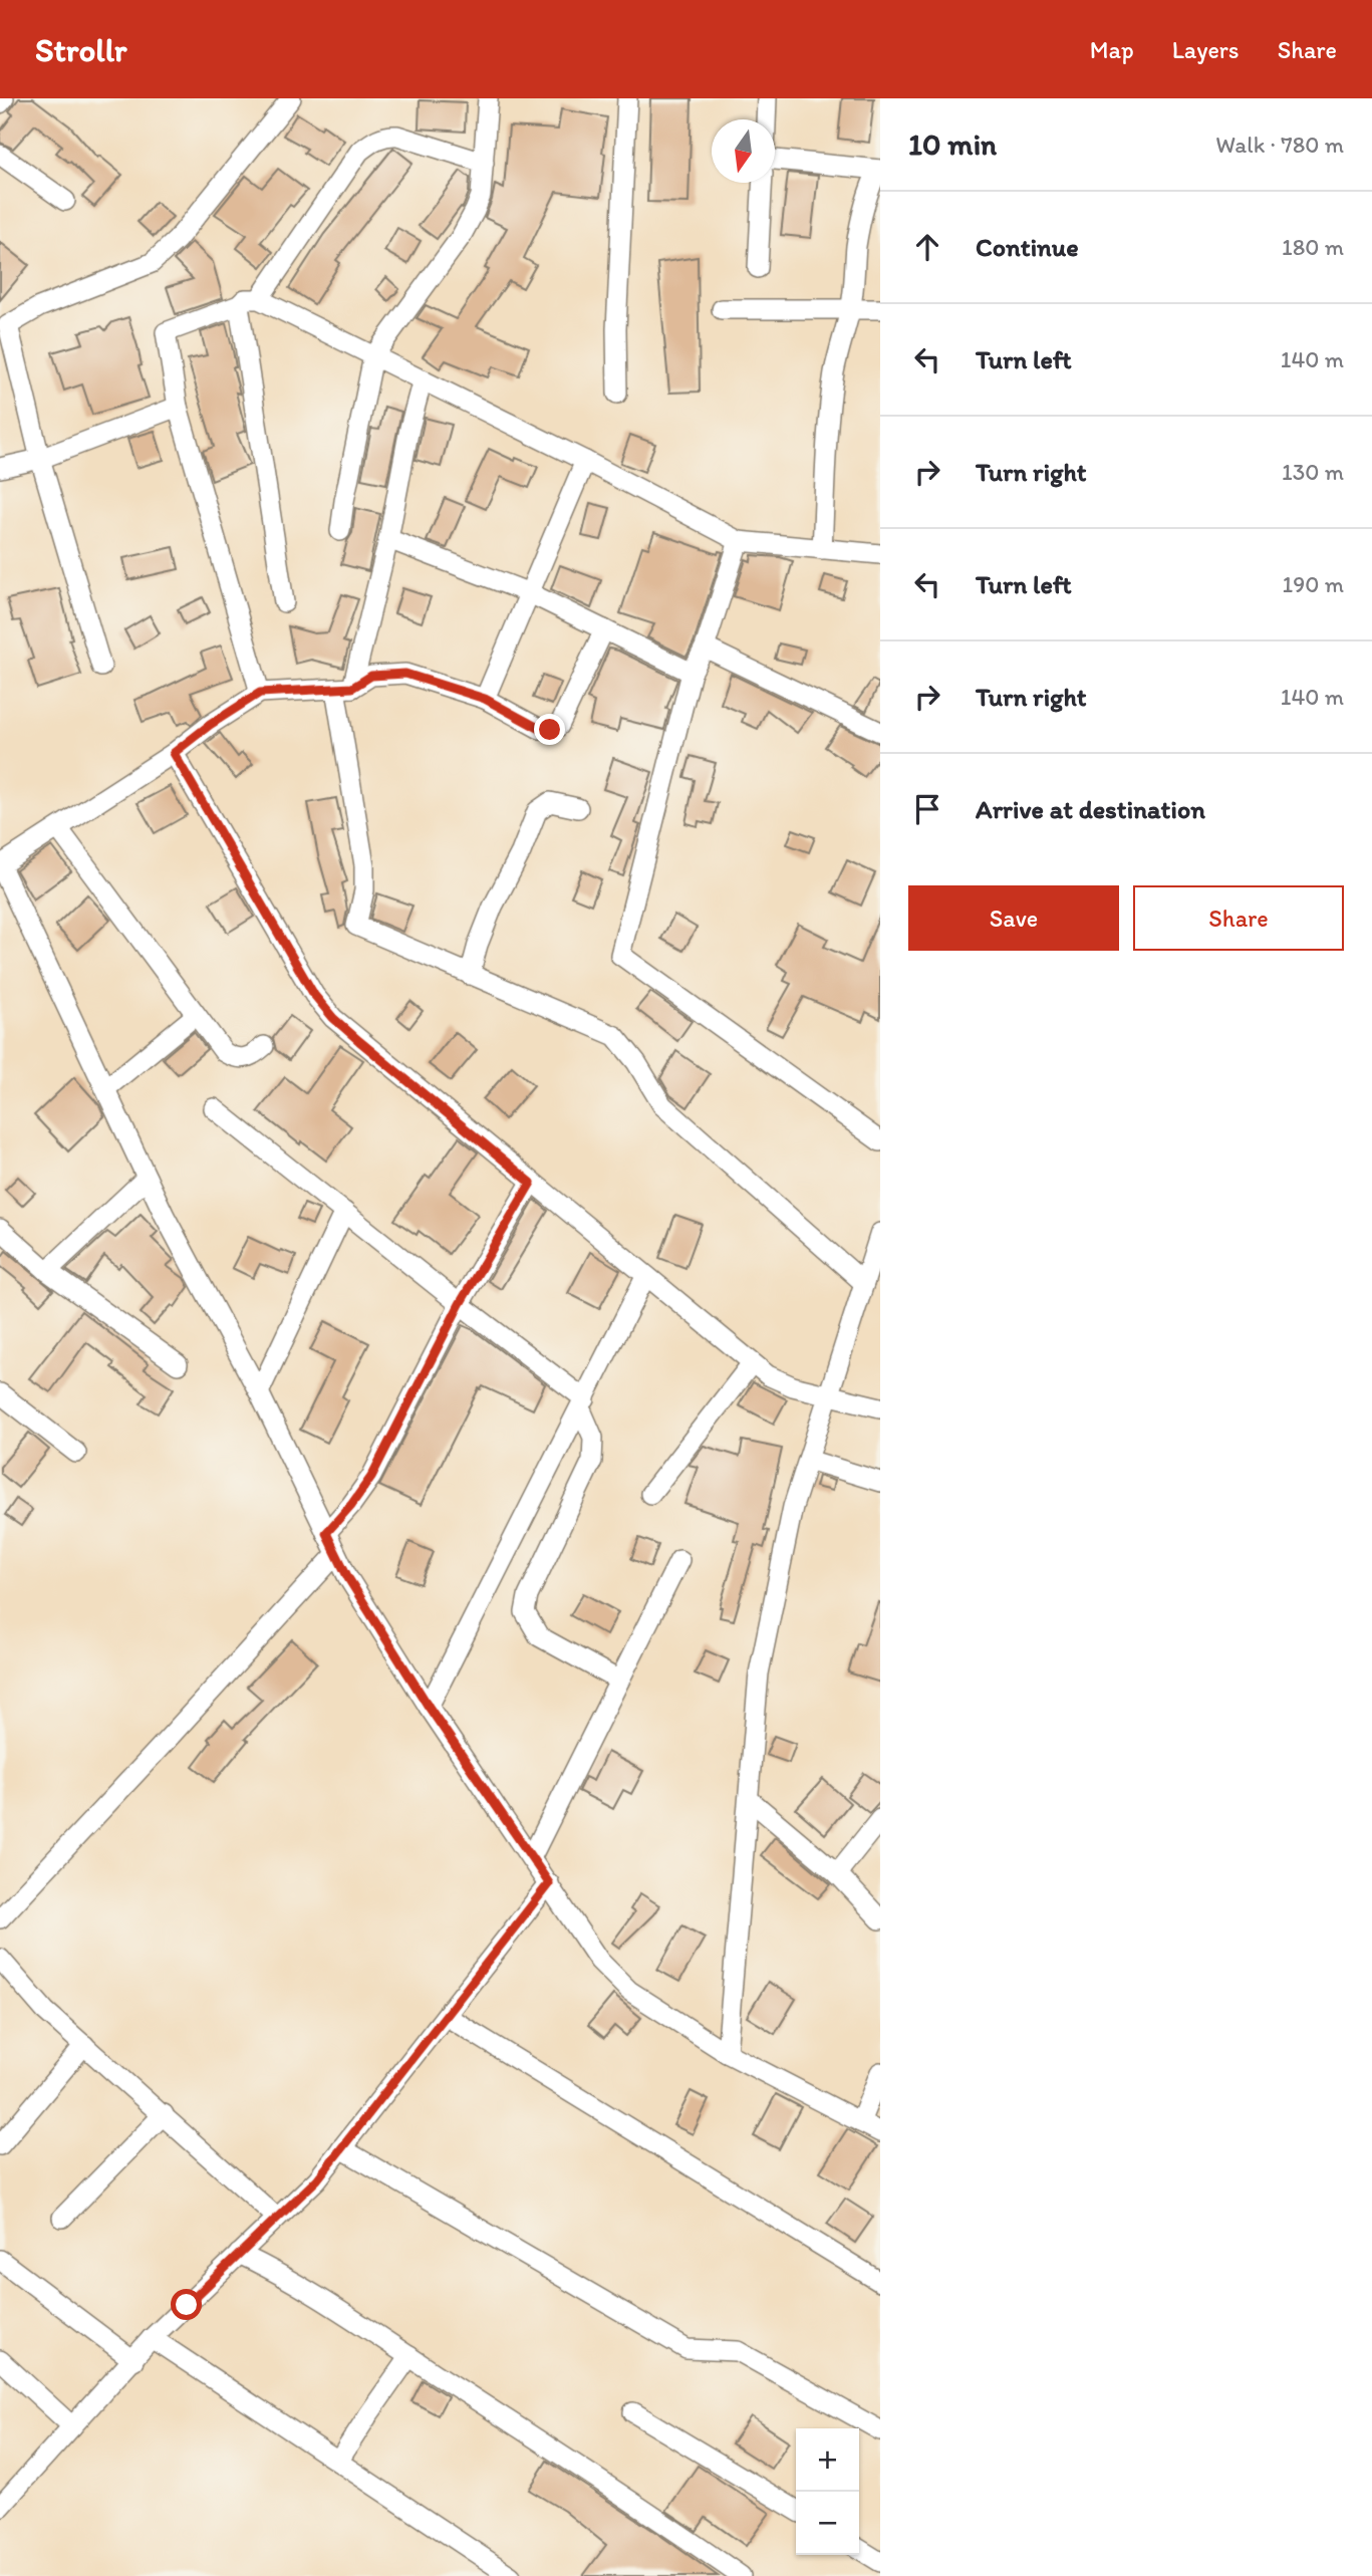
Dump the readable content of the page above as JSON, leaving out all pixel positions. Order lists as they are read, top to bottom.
{
  "north": "bottom",
  "page": {
    "header": "Strollr",
    "nav": ["Map", "Layers", "Share"],
    "heading": ["10 min", "Walk · 780 m"],
    "list": [
      ["Continue", "180 m"],
      ["Turn left", "140 m"],
      ["Turn right", "130 m"],
      ["Turn left", "190 m"],
      ["Turn right", "140 m"],
      "Arrive at destination"
    ],
    "buttons": ["Save", "Share"],
    "map_buttons": ["+", "−"]
  }
}
